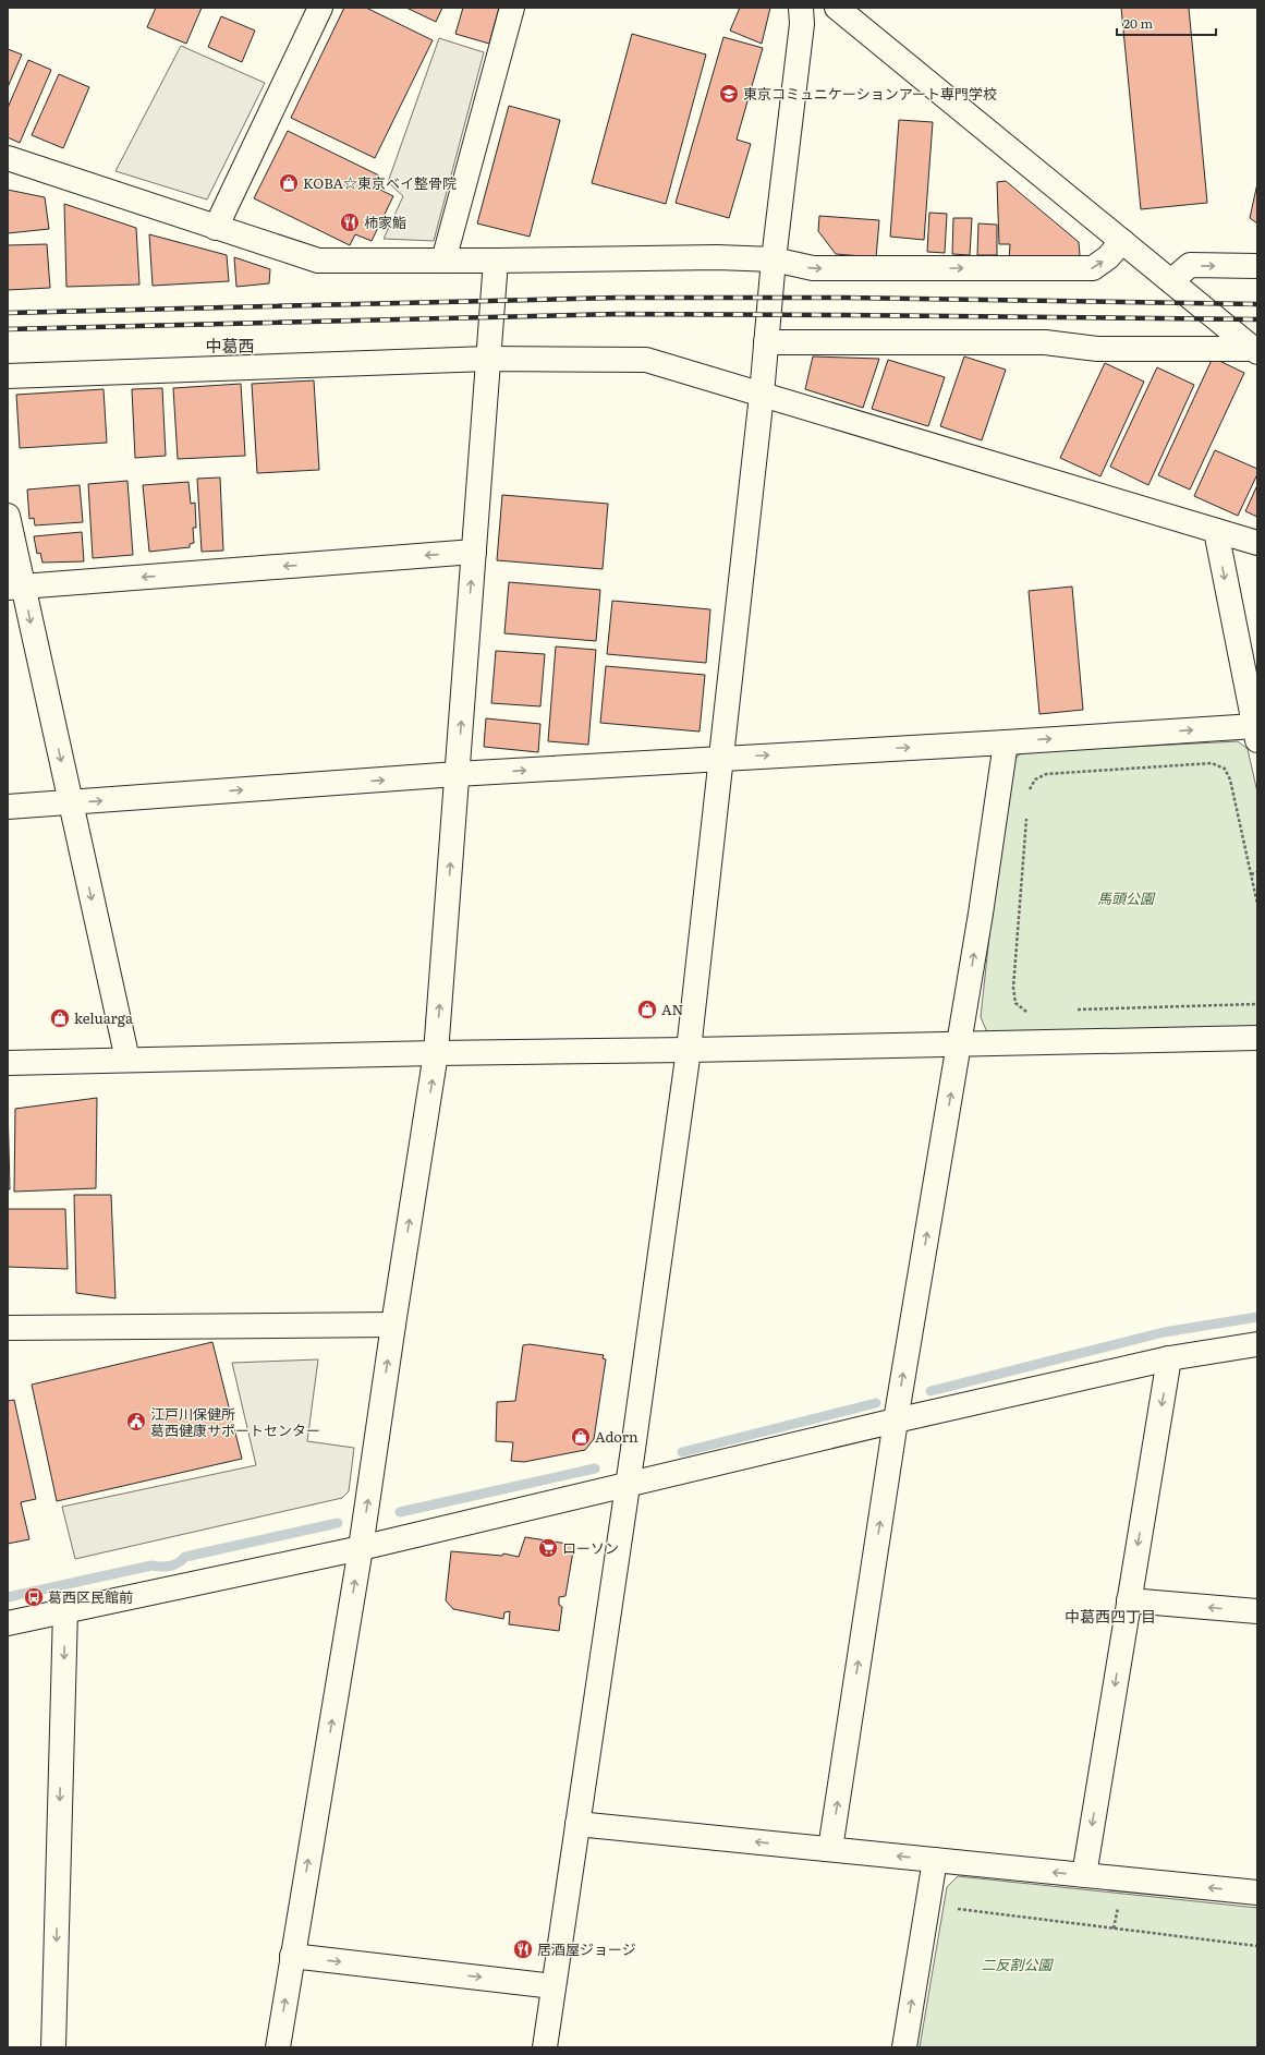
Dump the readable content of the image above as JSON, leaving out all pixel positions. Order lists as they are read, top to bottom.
{
  "districts": ["中葛西", "中葛西四丁目"],
  "parks": ["馬頭公園", "二反割公園"],
  "places": {
    "school or university": ["東京コミュニケーションアート専門学校"],
    "shop": [
      "KOBA☆東京ベイ整骨院",
      "AN",
      "keluarga",
      "Adorn"
    ],
    "restaurant": ["柿家鮨", "居酒屋ジョージ"],
    "public building": ["江戸川保健所 葛西健康サポートセンター"],
    "supermarket": ["ローソン"],
    "bus stop": ["葛西区民館前"]
  },
  "scale_bar": "20 m"
}
